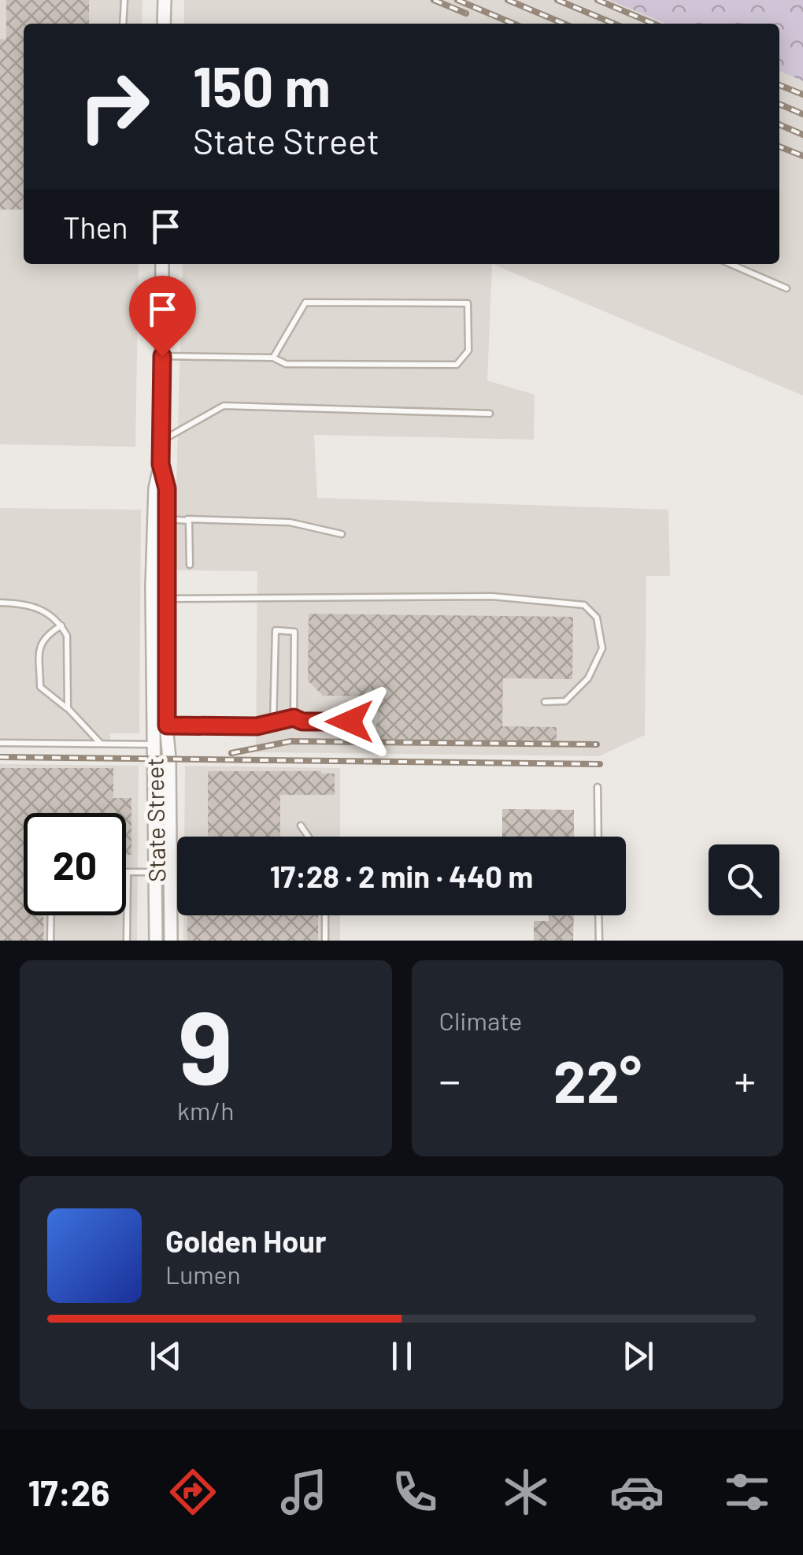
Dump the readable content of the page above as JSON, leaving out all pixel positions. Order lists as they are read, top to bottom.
{
  "streets": {
    "street": ["State Street"]
  },
  "page": {
    "turn": ["150 m", "State Street"],
    "then": "Then",
    "limit": "20",
    "trip": "17:28 · 2 min · 440 m",
    "tile": [
      ["9", "km/h"],
      "Climate"
    ],
    "heat": ["−", "22°", "+"],
    "song": ["Golden Hour", "Lumen"],
    "tabs": "17:26"
  }
}
